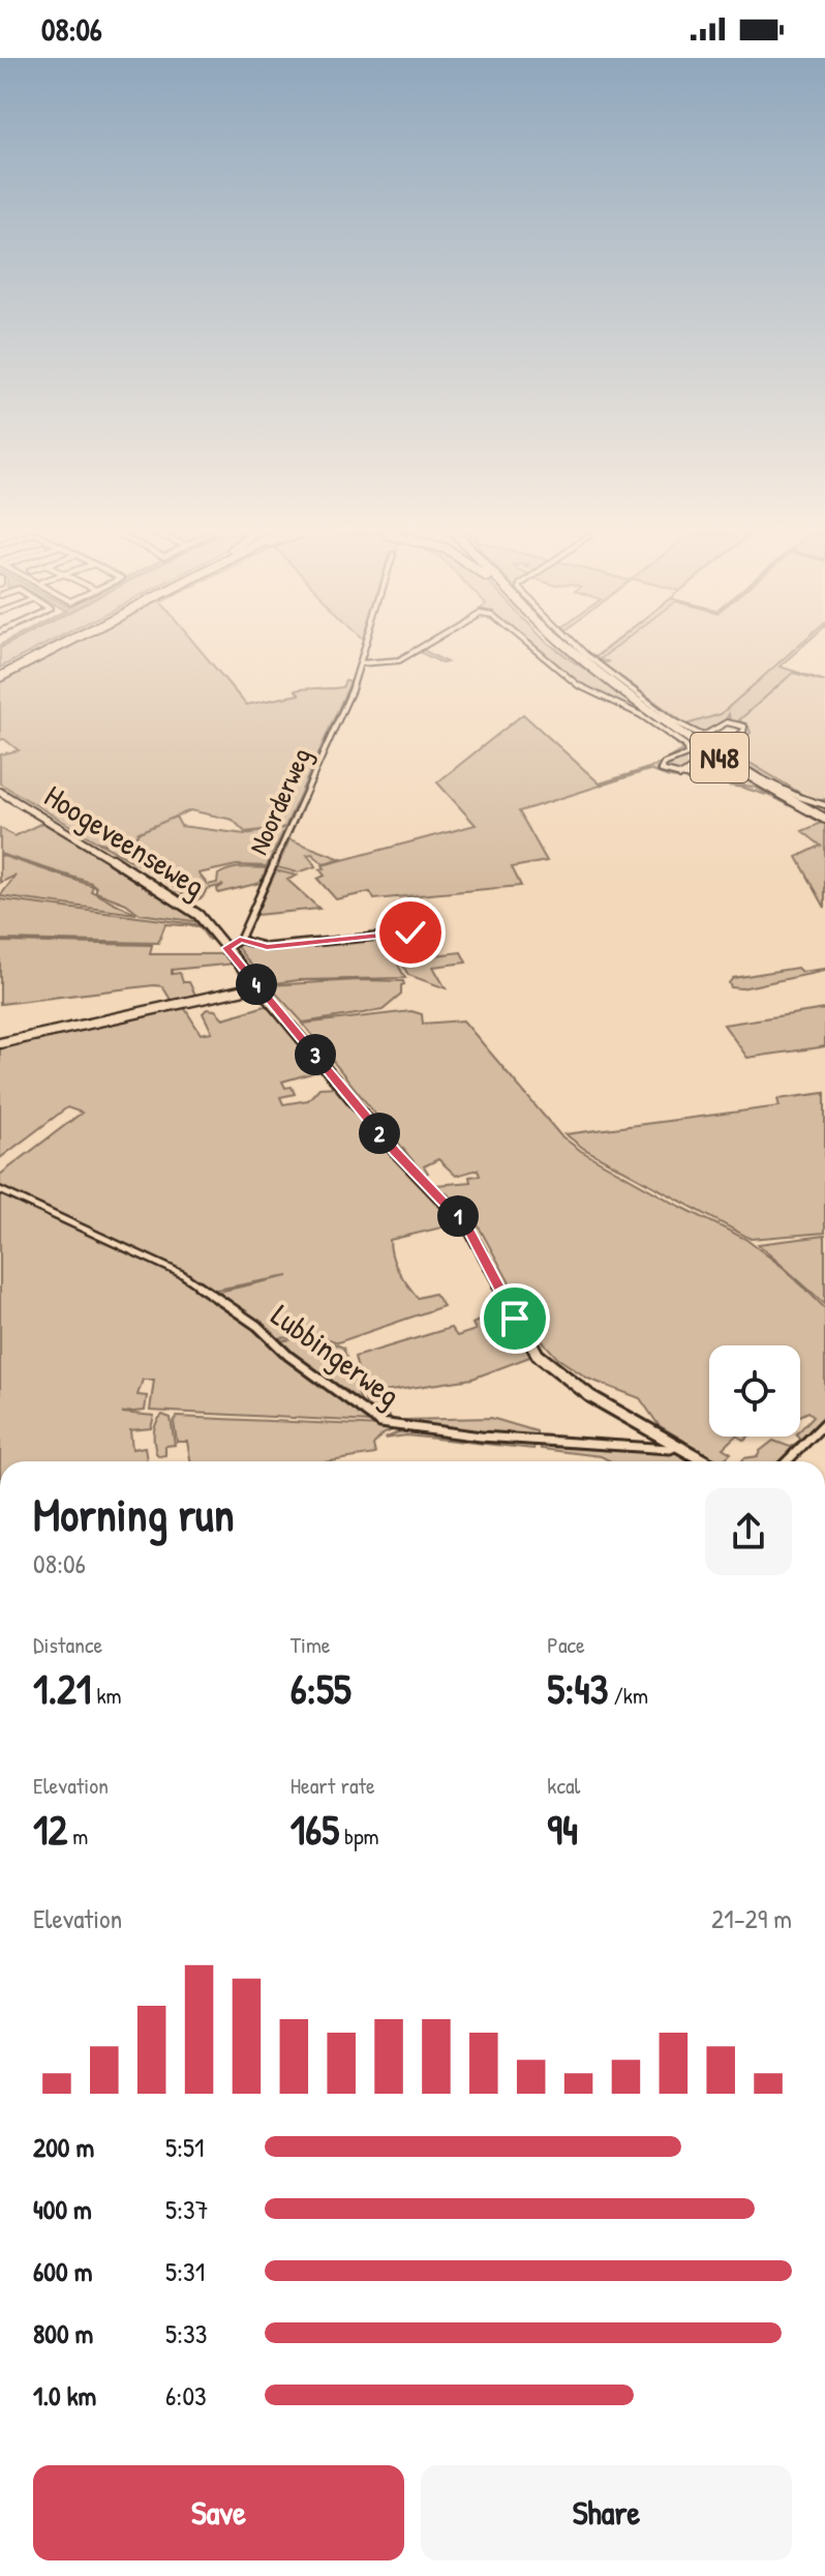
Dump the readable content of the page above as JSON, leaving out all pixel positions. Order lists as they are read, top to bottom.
{
  "streets": {
    "highway": ["N48"],
    "main road": ["Hoogeveenseweg"],
    "street": ["Noorderweg", "Lubbingerweg"]
  },
  "crossings": [
    ["Hoogeveenseweg", "Lubbingerweg"]
  ],
  "page": {
    "status": "08:06",
    "pins": [
      "4",
      "3",
      "2",
      "1"
    ],
    "heading": ["Morning run", "08:06"],
    "stats": [
      ["Distance", "1.21 km"],
      ["Time", "6:55"],
      ["Pace", "5:43 /km"],
      ["Elevation", "12 m"],
      ["Heart rate", "165 bpm"],
      ["kcal", "94"]
    ],
    "chart": ["Elevation", "21–29 m"],
    "list": [
      {
        "name": "200 m",
        "note": "5:51"
      },
      {
        "name": "400 m",
        "note": "5:37"
      },
      {
        "name": "600 m",
        "note": "5:31"
      },
      {
        "name": "800 m",
        "note": "5:33"
      },
      {
        "name": "1.0 km",
        "note": "6:03"
      }
    ],
    "buttons": ["Save", "Share"]
  }
}
